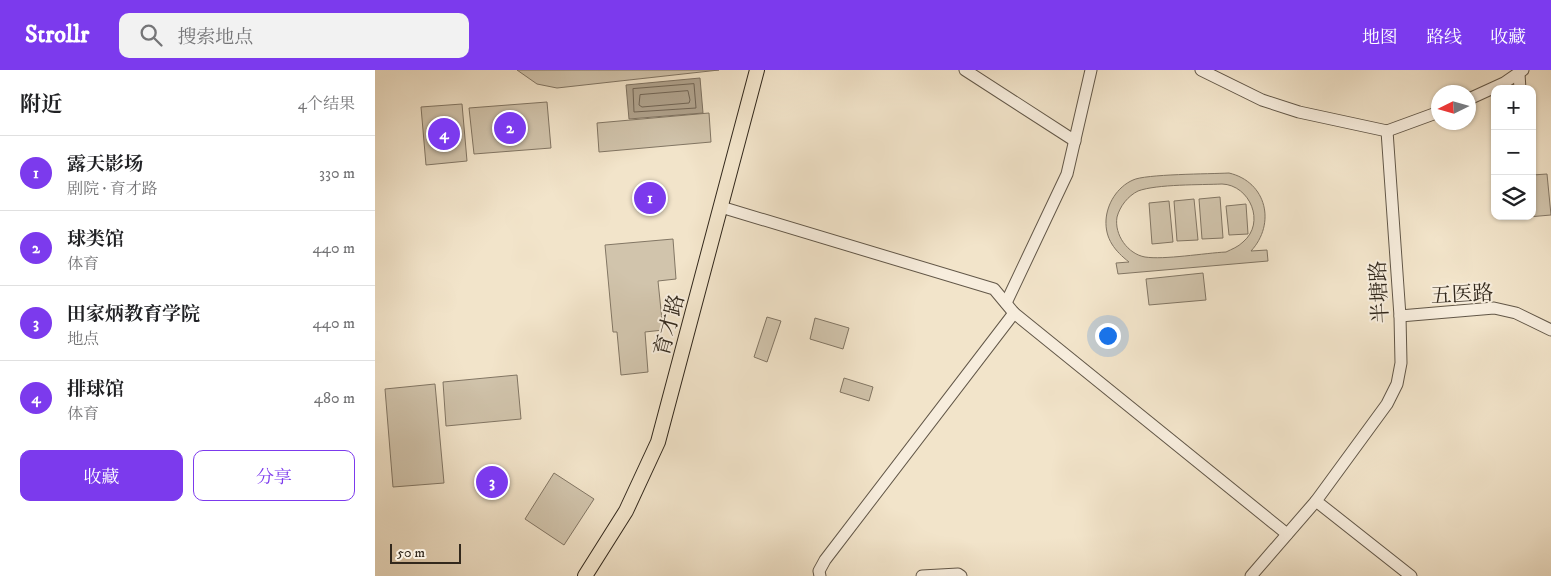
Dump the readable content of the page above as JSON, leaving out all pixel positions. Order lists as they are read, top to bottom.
{
  "streets": {
    "main road": ["育才路"],
    "street": ["半塘路", "五医路"]
  },
  "crossings": [
    ["半塘路", "五医路"]
  ],
  "scale_bar": "50 m",
  "north": "left",
  "page": {
    "header": "Strollr",
    "search": "搜索地点",
    "nav": ["地图", "路线", "收藏"],
    "heading": ["附近", "4个结果"],
    "map_buttons": ["+", "−"],
    "pins": [
      "2",
      "4",
      "1",
      "3"
    ],
    "list": [
      {
        "mark": "1",
        "name": "露天影场",
        "note": "剧院 · 育才路",
        "value": "330 m"
      },
      {
        "mark": "2",
        "name": "球类馆",
        "note": "体育",
        "value": "440 m"
      },
      {
        "mark": "3",
        "name": "田家炳教育学院",
        "note": "地点",
        "value": "440 m"
      },
      {
        "mark": "4",
        "name": "排球馆",
        "note": "体育",
        "value": "480 m"
      }
    ],
    "buttons": ["收藏", "分享"],
    "scale": "50 m"
  }
}
